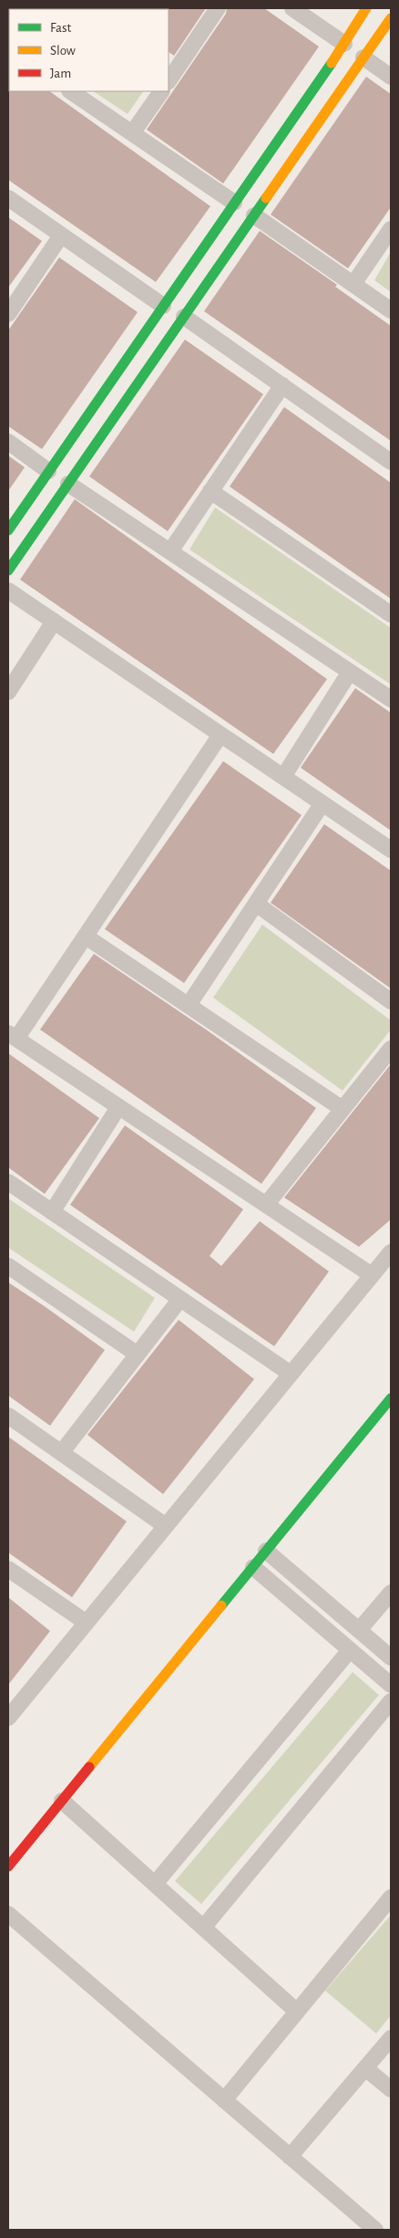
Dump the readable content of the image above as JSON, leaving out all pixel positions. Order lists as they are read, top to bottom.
{
  "legend": ["Fast", "Slow", "Jam"]
}
